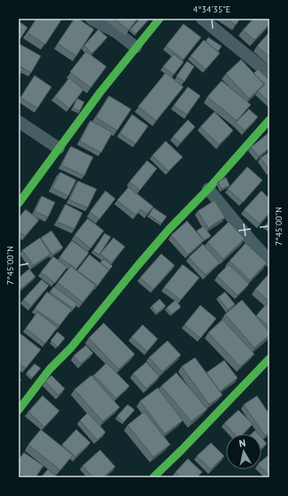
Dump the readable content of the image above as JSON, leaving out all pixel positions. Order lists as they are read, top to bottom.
{
  "north": "top",
  "coordinates": ["4°34'35\"E", "7°45'00\"N"]
}
